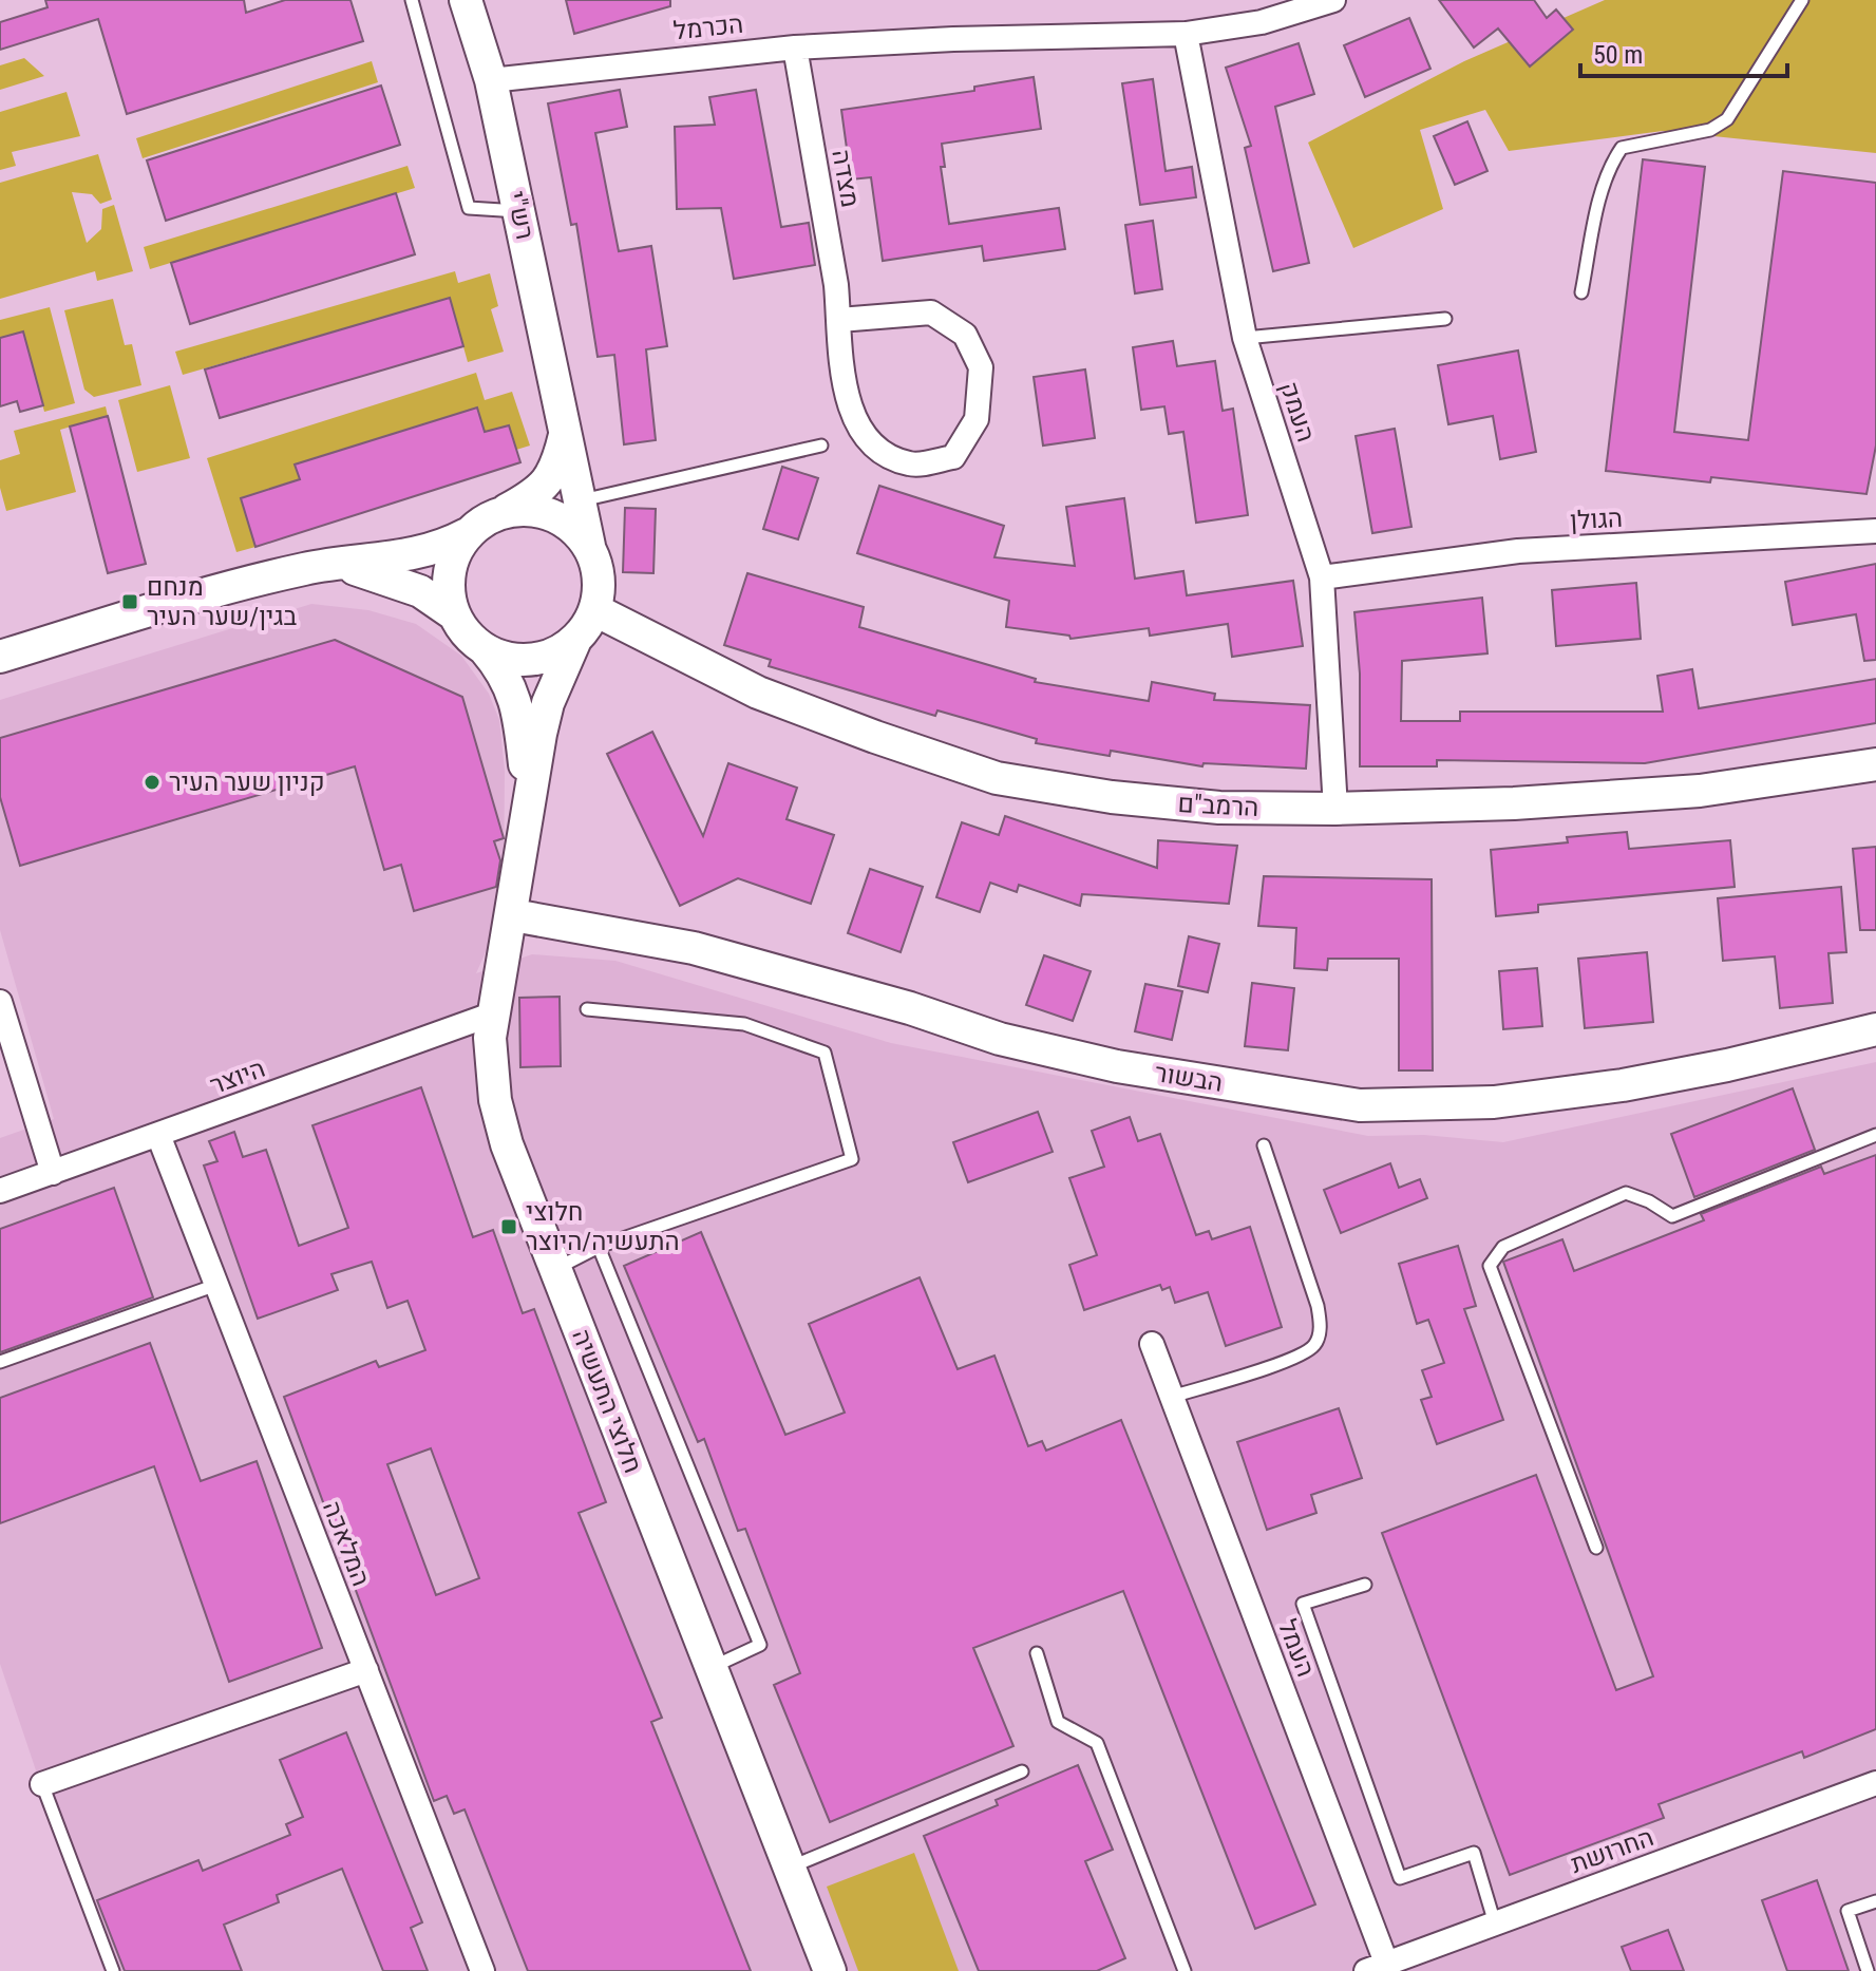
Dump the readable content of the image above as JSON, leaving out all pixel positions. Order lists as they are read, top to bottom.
{
  "streets": {
    "street": [
      "הכרמל",
      "מצדה",
      "רש\"י",
      "העמק",
      "הגולן",
      "הרמב\"ם",
      "היוצר",
      "הבשור",
      "חלוצי התעשיה",
      "המלאכה",
      "העמל",
      "החרושת"
    ]
  },
  "crossings": [
    ["הכרמל", "מצדה"],
    ["הכרמל", "רש\"י"],
    ["הכרמל", "העמק"],
    ["רש\"י", "הרמב\"ם"],
    ["רש\"י", "חלוצי התעשיה"],
    ["העמק", "הגולן"],
    ["העמק", "הרמב\"ם"],
    ["הרמב\"ם", "חלוצי התעשיה"],
    ["היוצר", "חלוצי התעשיה"],
    ["היוצר", "המלאכה"],
    ["הבשור", "חלוצי התעשיה"],
    ["העמל", "החרושת"]
  ],
  "places": {
    "transit": ["מנחם בגין/שער העיר", "חלוצי התעשיה/היוצר"],
    "other": ["קניון שער העיר"]
  },
  "scale_bar": "50 m"
}
